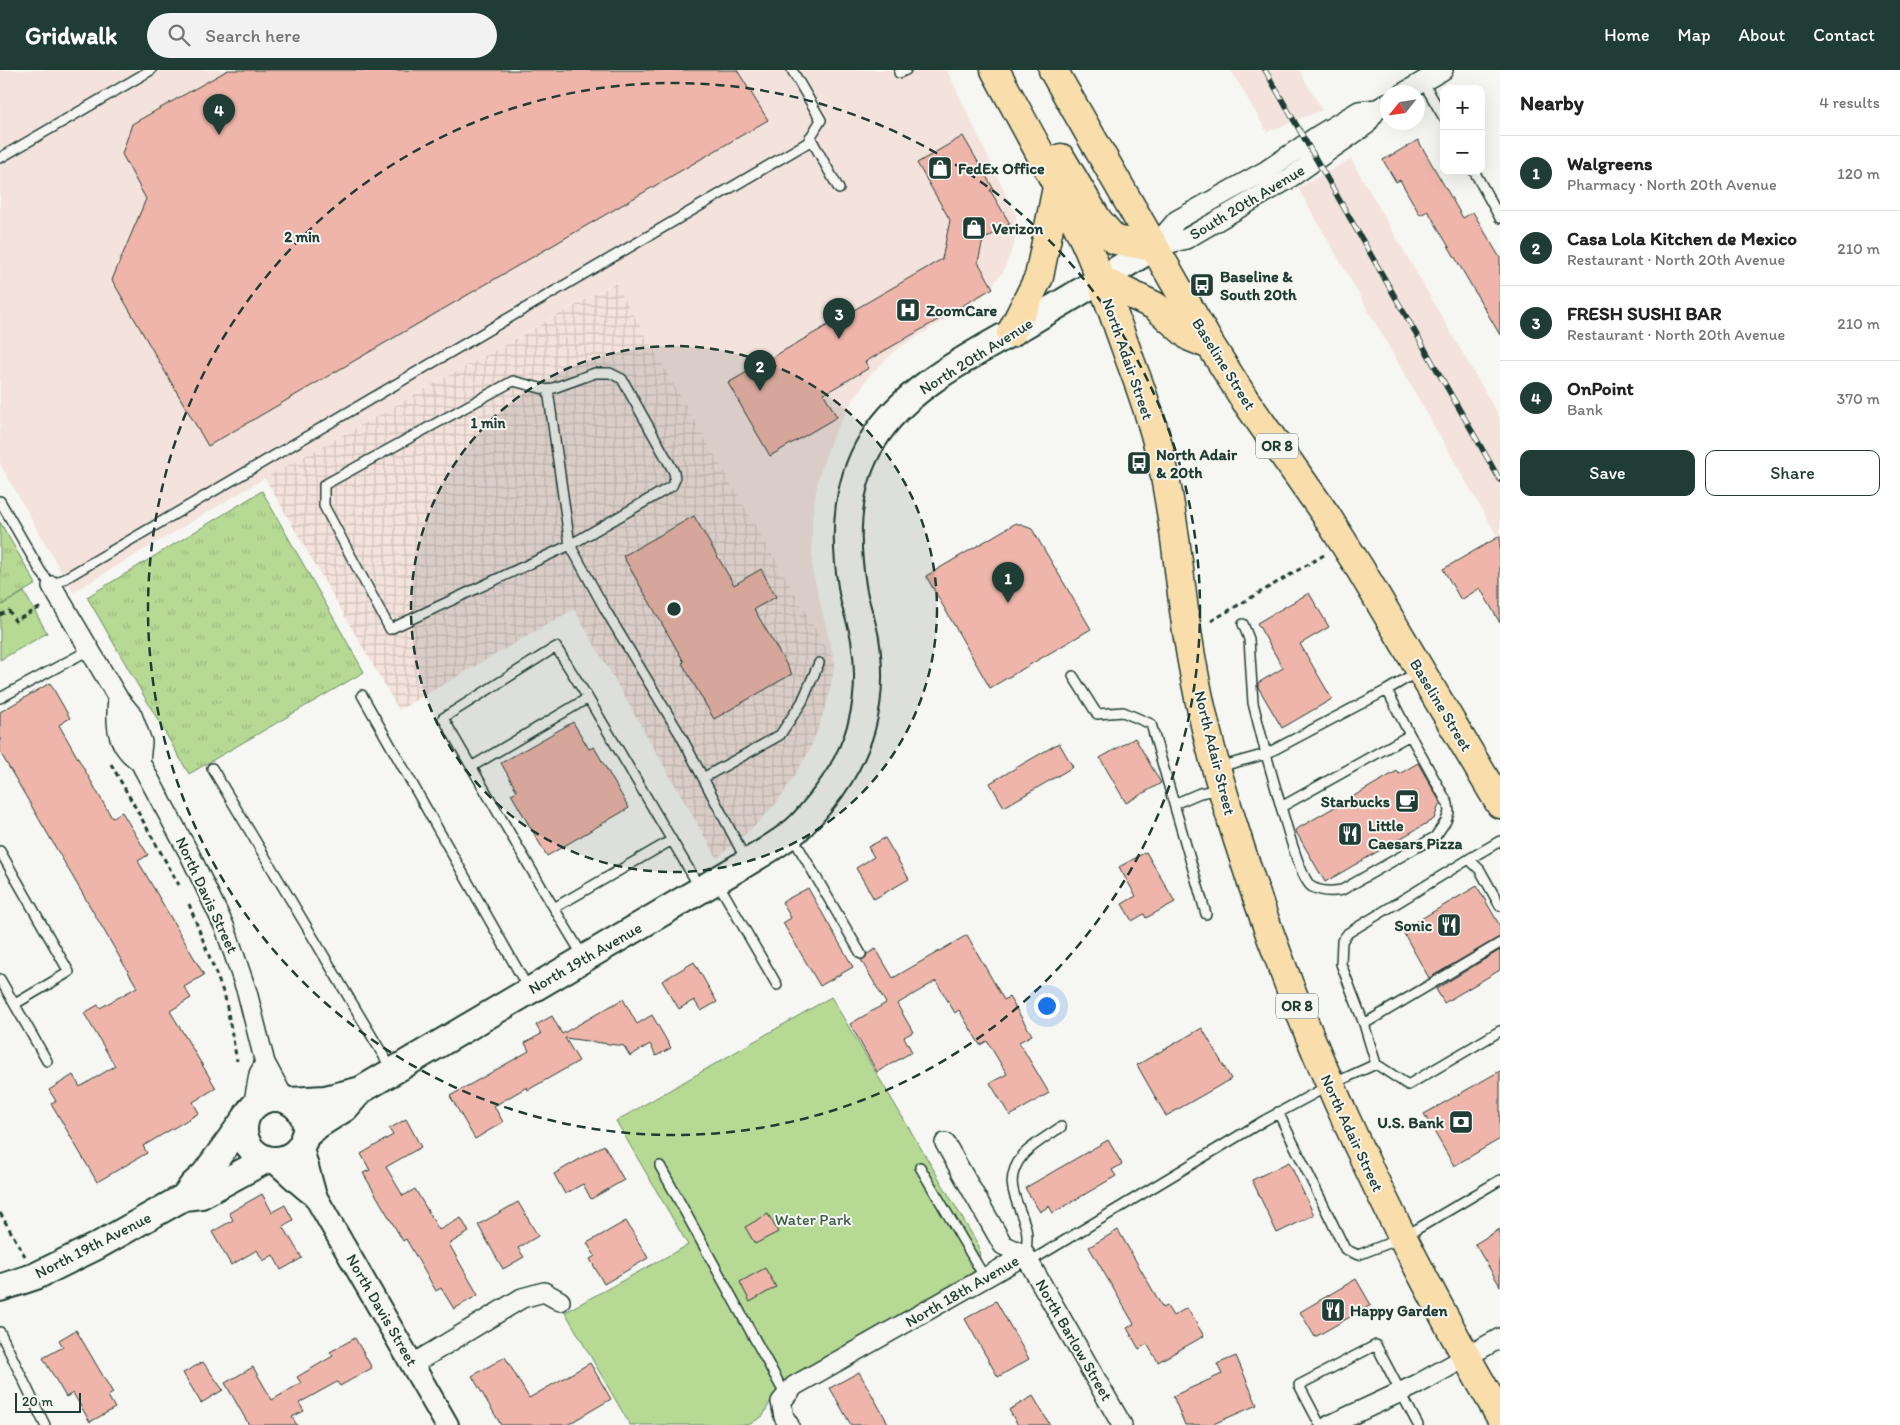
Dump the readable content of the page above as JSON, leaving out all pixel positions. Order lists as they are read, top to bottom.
{
  "streets": {
    "highway": ["North Adair Street", "Baseline Street", "OR 8"],
    "main road": ["North 20th Avenue", "North 19th Avenue"],
    "street": [
      "South 20th Avenue",
      "North Davis Street",
      "North 18th Avenue",
      "North Barlow Street"
    ]
  },
  "crossings": [
    ["South 20th Avenue", "North 20th Avenue"],
    ["South 20th Avenue", "Baseline Street"],
    ["North 20th Avenue", "North Adair Street"],
    ["North 20th Avenue", "Baseline Street"],
    ["North 20th Avenue", "North 19th Avenue"],
    ["North Davis Street", "North 19th Avenue"],
    ["North 18th Avenue", "North Barlow Street"]
  ],
  "parks": ["Water Park"],
  "places": {
    "shop": ["FedEx Office", "Verizon"],
    "bus stop": ["Baseline & South 20th", "North Adair & 20th"],
    "hospital": ["ZoomCare"],
    "cafe": ["Starbucks"],
    "restaurant": ["Little Caesars Pizza", "Sonic", "Happy Garden"],
    "bank": ["U.S. Bank"]
  },
  "scale_bar": "20 m",
  "north": "bottom left",
  "page": {
    "header": "Gridwalk",
    "search": "Search here",
    "nav": [
      "Home",
      "Map",
      "About",
      "Contact"
    ],
    "heading": ["Nearby", "4 results"],
    "map_buttons": ["+", "−"],
    "pins": [
      "4",
      "3",
      "2",
      "1"
    ],
    "list": [
      {
        "mark": "1",
        "name": "Walgreens",
        "note": "Pharmacy · North 20th Avenue",
        "value": "120 m"
      },
      {
        "mark": "2",
        "name": "Casa Lola Kitchen de Mexico",
        "note": "Restaurant · North 20th Avenue",
        "value": "210 m"
      },
      {
        "mark": "3",
        "name": "FRESH SUSHI BAR",
        "note": "Restaurant · North 20th Avenue",
        "value": "210 m"
      },
      {
        "mark": "4",
        "name": "OnPoint",
        "note": "Bank",
        "value": "370 m"
      }
    ],
    "buttons": ["Save", "Share"],
    "scale": "20 m"
  },
  "rings": ["2 min", "1 min"]
}
